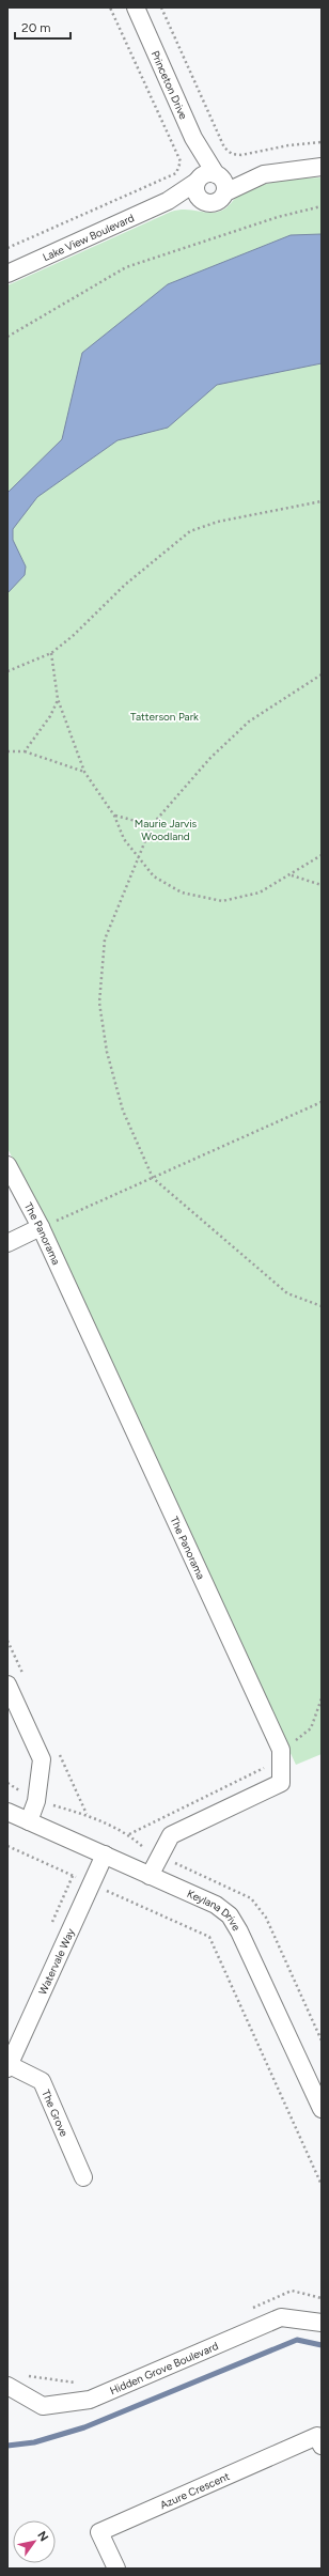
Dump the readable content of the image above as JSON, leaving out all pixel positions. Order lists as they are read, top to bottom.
{
  "streets": {
    "street": [
      "Princeton Drive",
      "Lake View Boulevard",
      "The Panorama",
      "Keylana Drive",
      "Watervale Way",
      "The Grove",
      "Hidden Grove Boulevard",
      "Azure Crescent"
    ]
  },
  "crossings": [
    ["Princeton Drive", "Lake View Boulevard"],
    ["The Panorama", "Keylana Drive"],
    ["Keylana Drive", "Watervale Way"],
    ["Watervale Way", "The Grove"]
  ],
  "parks": ["Tatterson Park", "Maurie Jarvis Woodland"],
  "scale_bar": "20 m",
  "north": "top right"
}
